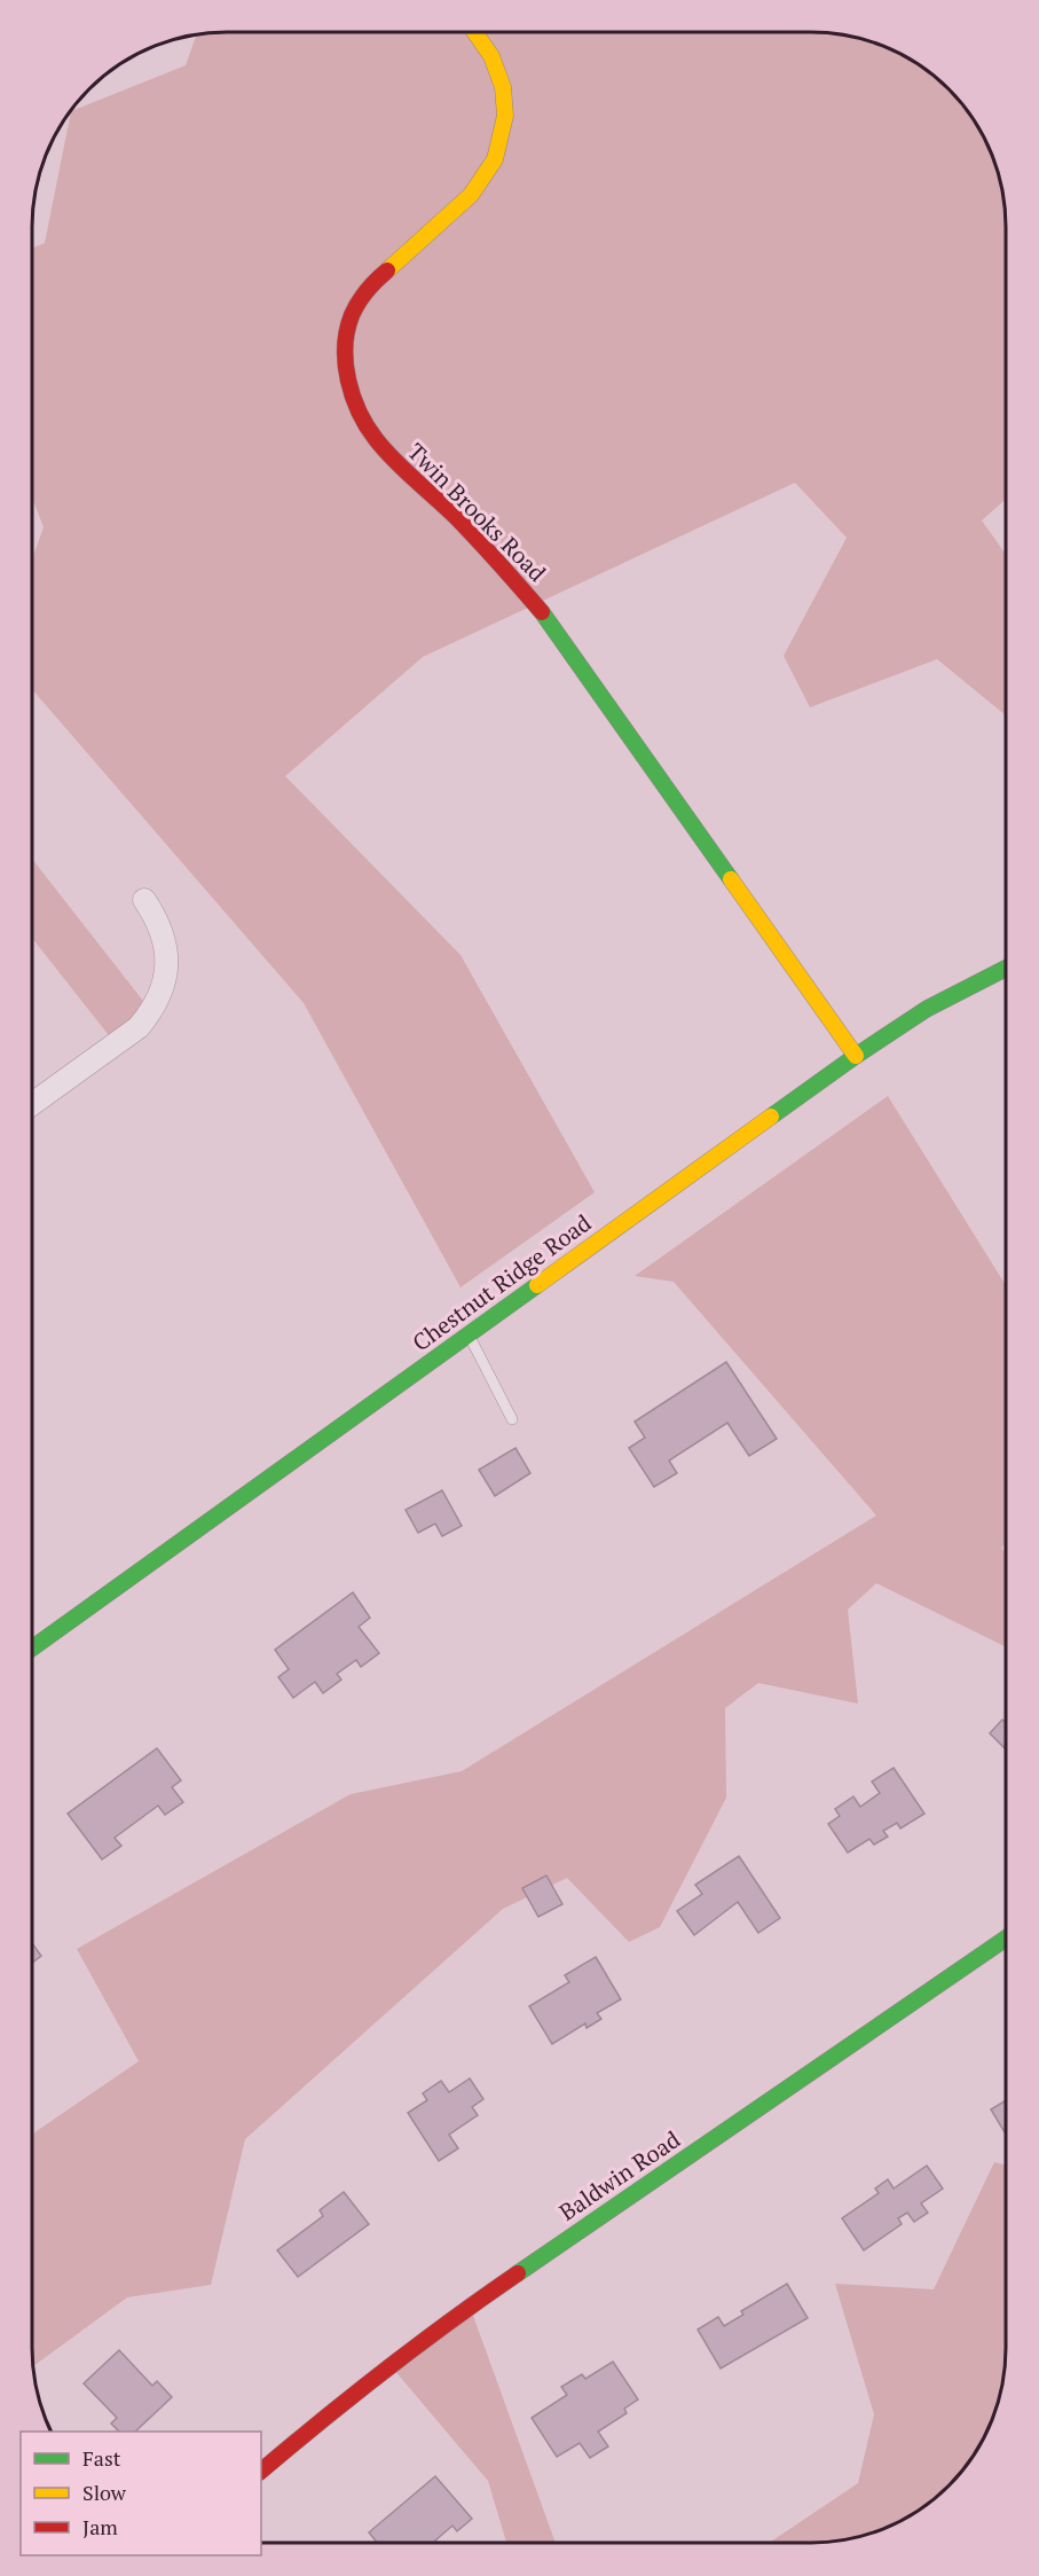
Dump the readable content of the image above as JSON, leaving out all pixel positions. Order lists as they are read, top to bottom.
{
  "streets": {
    "street": ["Twin Brooks Road", "Chestnut Ridge Road", "Baldwin Road"]
  },
  "crossings": [
    ["Twin Brooks Road", "Chestnut Ridge Road"]
  ],
  "legend": ["Fast", "Slow", "Jam"]
}
